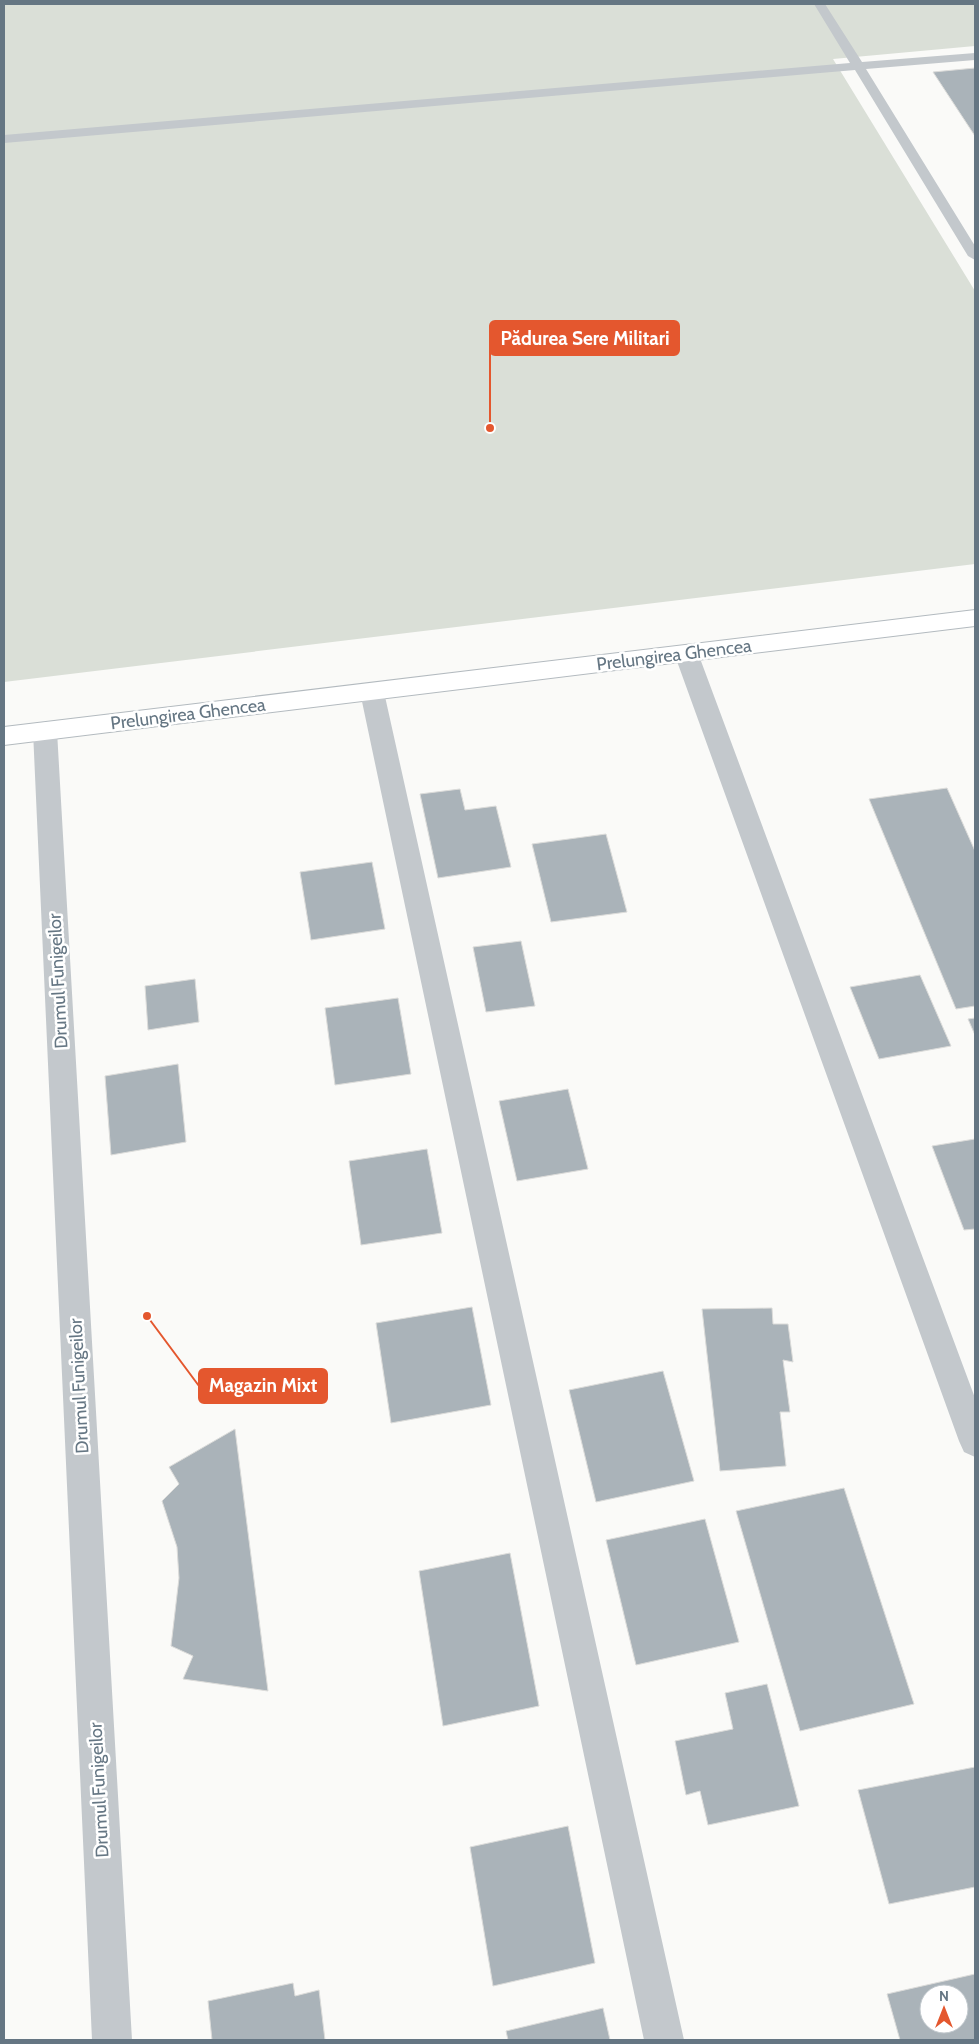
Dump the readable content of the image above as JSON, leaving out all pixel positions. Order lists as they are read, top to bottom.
{
  "streets": {
    "main road": ["Prelungirea Ghencea"],
    "street": ["Drumul Funigeilor"]
  },
  "crossings": [
    ["Prelungirea Ghencea", "Drumul Funigeilor"]
  ],
  "places": ["Pădurea Sere Militari", "Magazin Mixt"],
  "north": "top"
}
